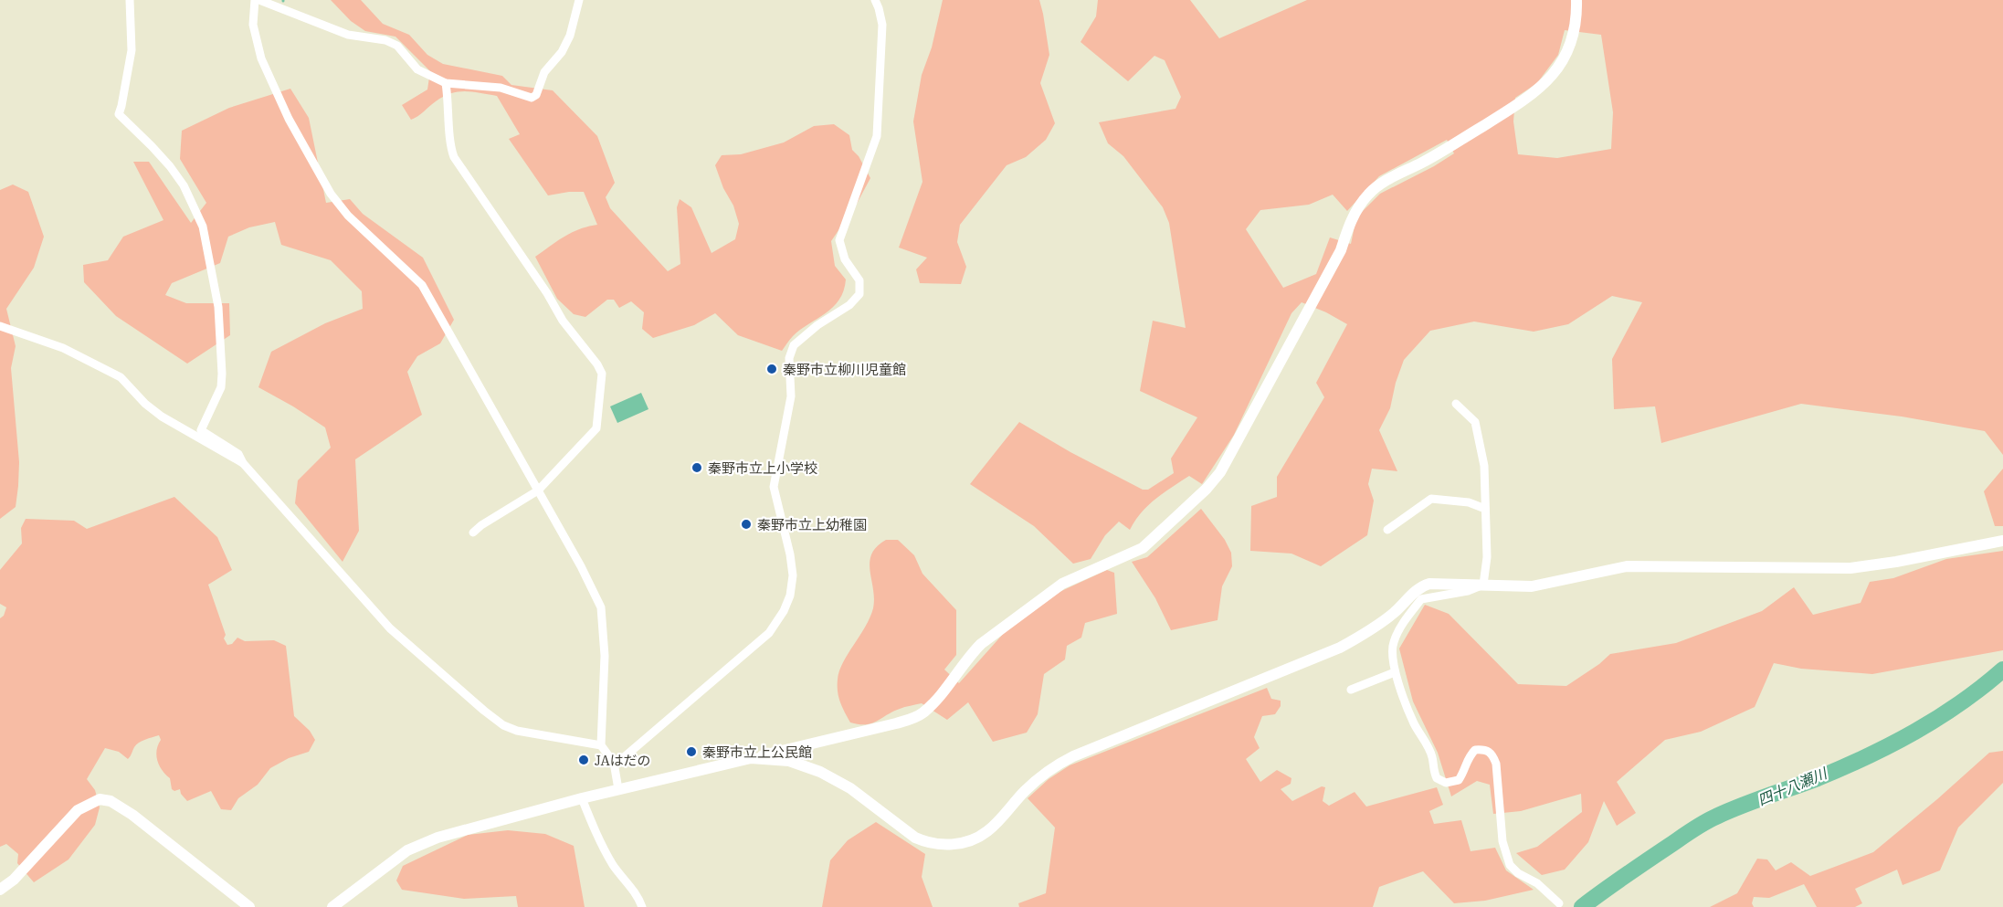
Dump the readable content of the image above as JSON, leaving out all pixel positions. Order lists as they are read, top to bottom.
{
  "water": ["四十八瀬川"],
  "places": [
    "秦野市立柳川児童館",
    "秦野市立上小学校",
    "秦野市立上幼稚園",
    "秦野市立上公民館",
    "JAはだの"
  ]
}
